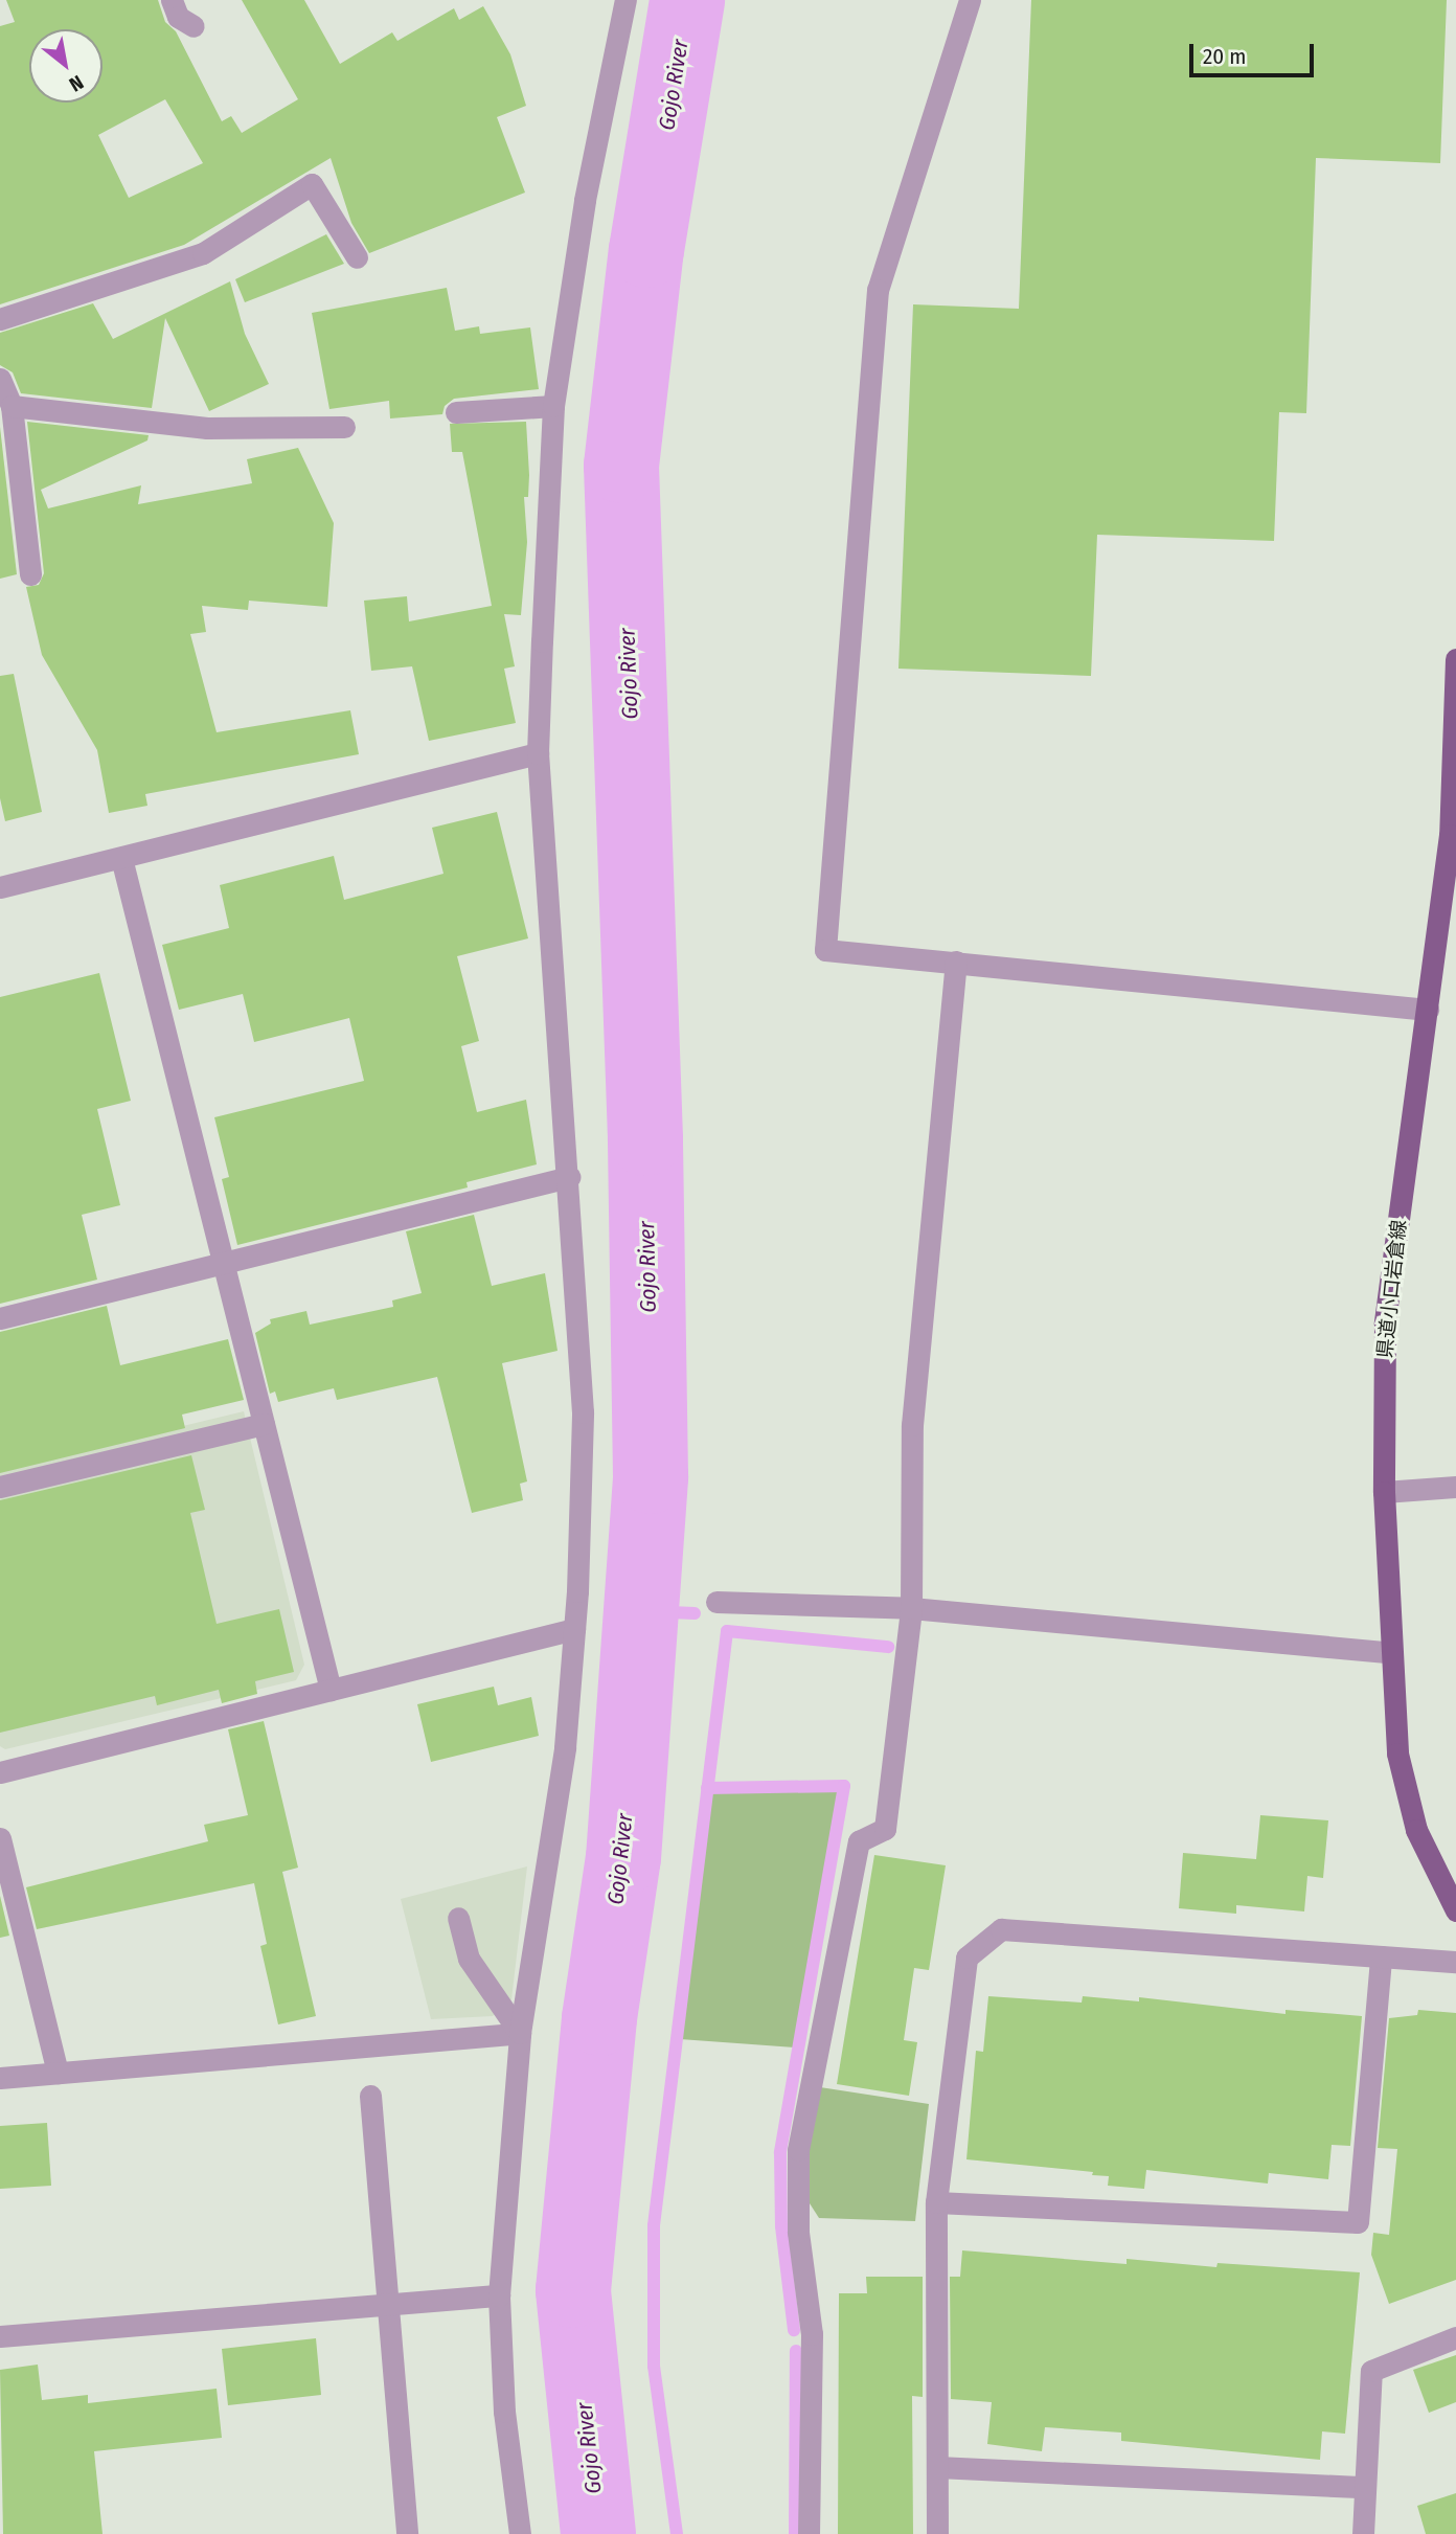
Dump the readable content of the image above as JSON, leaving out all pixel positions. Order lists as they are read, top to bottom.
{
  "streets": {
    "main road": ["県道小口岩倉線"]
  },
  "water": ["Gojo River"],
  "scale_bar": "20 m",
  "north": "bottom right"
}
